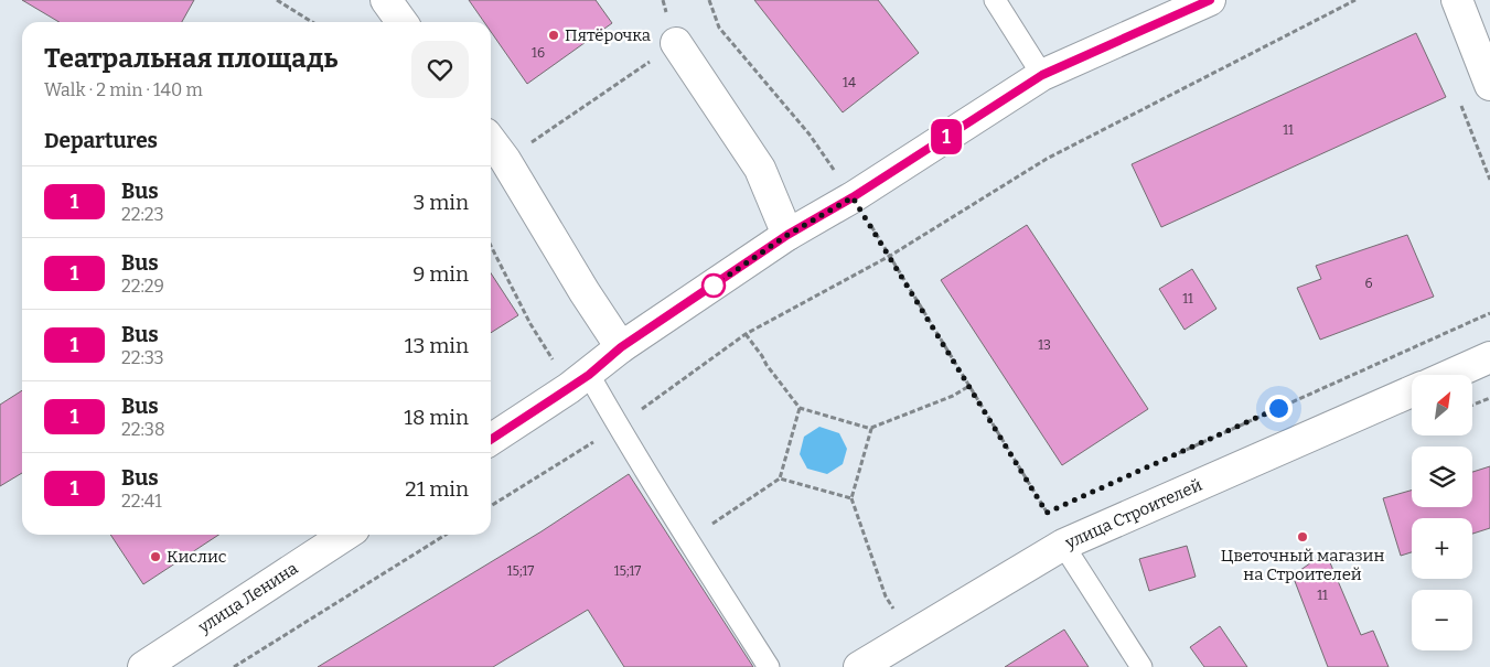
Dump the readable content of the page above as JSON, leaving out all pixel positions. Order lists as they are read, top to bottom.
{
  "streets": {
    "street": ["улица Строителей", "улица Ленина"]
  },
  "places": ["Пятёрочка", "Цветочный магазин на Строителей", "Кислис"],
  "lines": ["bus line 1"],
  "house_numbers": [
    "16",
    "14",
    "11",
    "6",
    "11",
    "13",
    "15;17",
    "15;17",
    "11"
  ],
  "north": "top right",
  "page": {
    "on_map": "1",
    "heading": [
      ["Театральная площадь", "Walk · 2 min · 140 m"],
      "Departures"
    ],
    "list": [
      {
        "mark": "1",
        "name": "Bus",
        "note": "22:23",
        "value": "3 min"
      },
      {
        "mark": "1",
        "name": "Bus",
        "note": "22:29",
        "value": "9 min"
      },
      {
        "mark": "1",
        "name": "Bus",
        "note": "22:33",
        "value": "13 min"
      },
      {
        "mark": "1",
        "name": "Bus",
        "note": "22:38",
        "value": "18 min"
      },
      {
        "mark": "1",
        "name": "Bus",
        "note": "22:41",
        "value": "21 min"
      }
    ],
    "map_buttons": ["+", "−"]
  }
}
